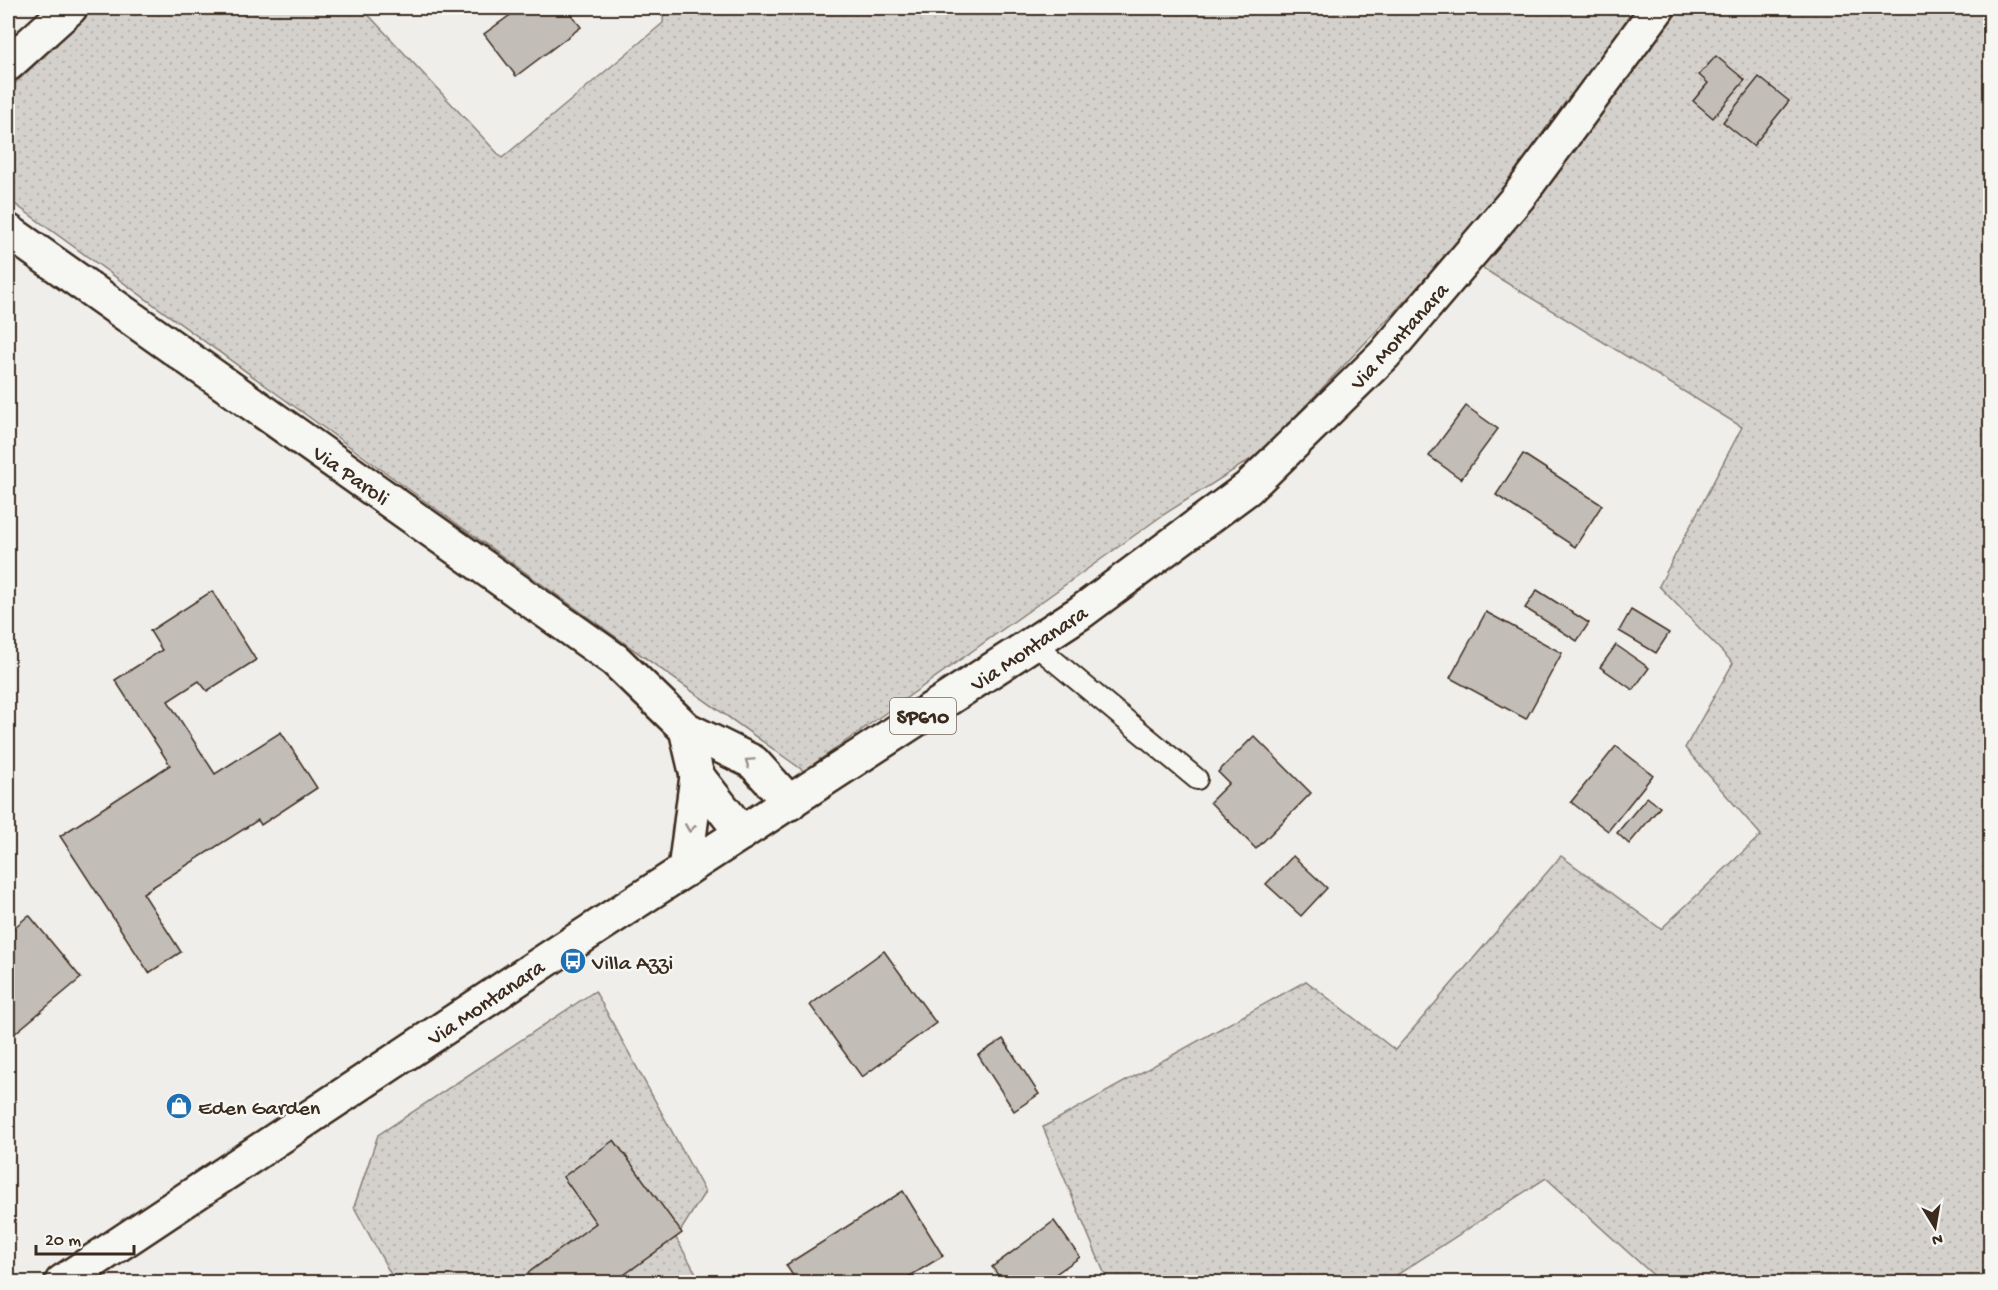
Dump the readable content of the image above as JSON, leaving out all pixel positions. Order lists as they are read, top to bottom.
{
  "streets": {
    "main road": ["Via Montanara", "Via Paroli", "SP610"]
  },
  "places": {
    "bus stop": ["Villa Azzi"],
    "shop": ["Eden Garden"]
  },
  "scale_bar": "20 m",
  "north": "bottom"
}
